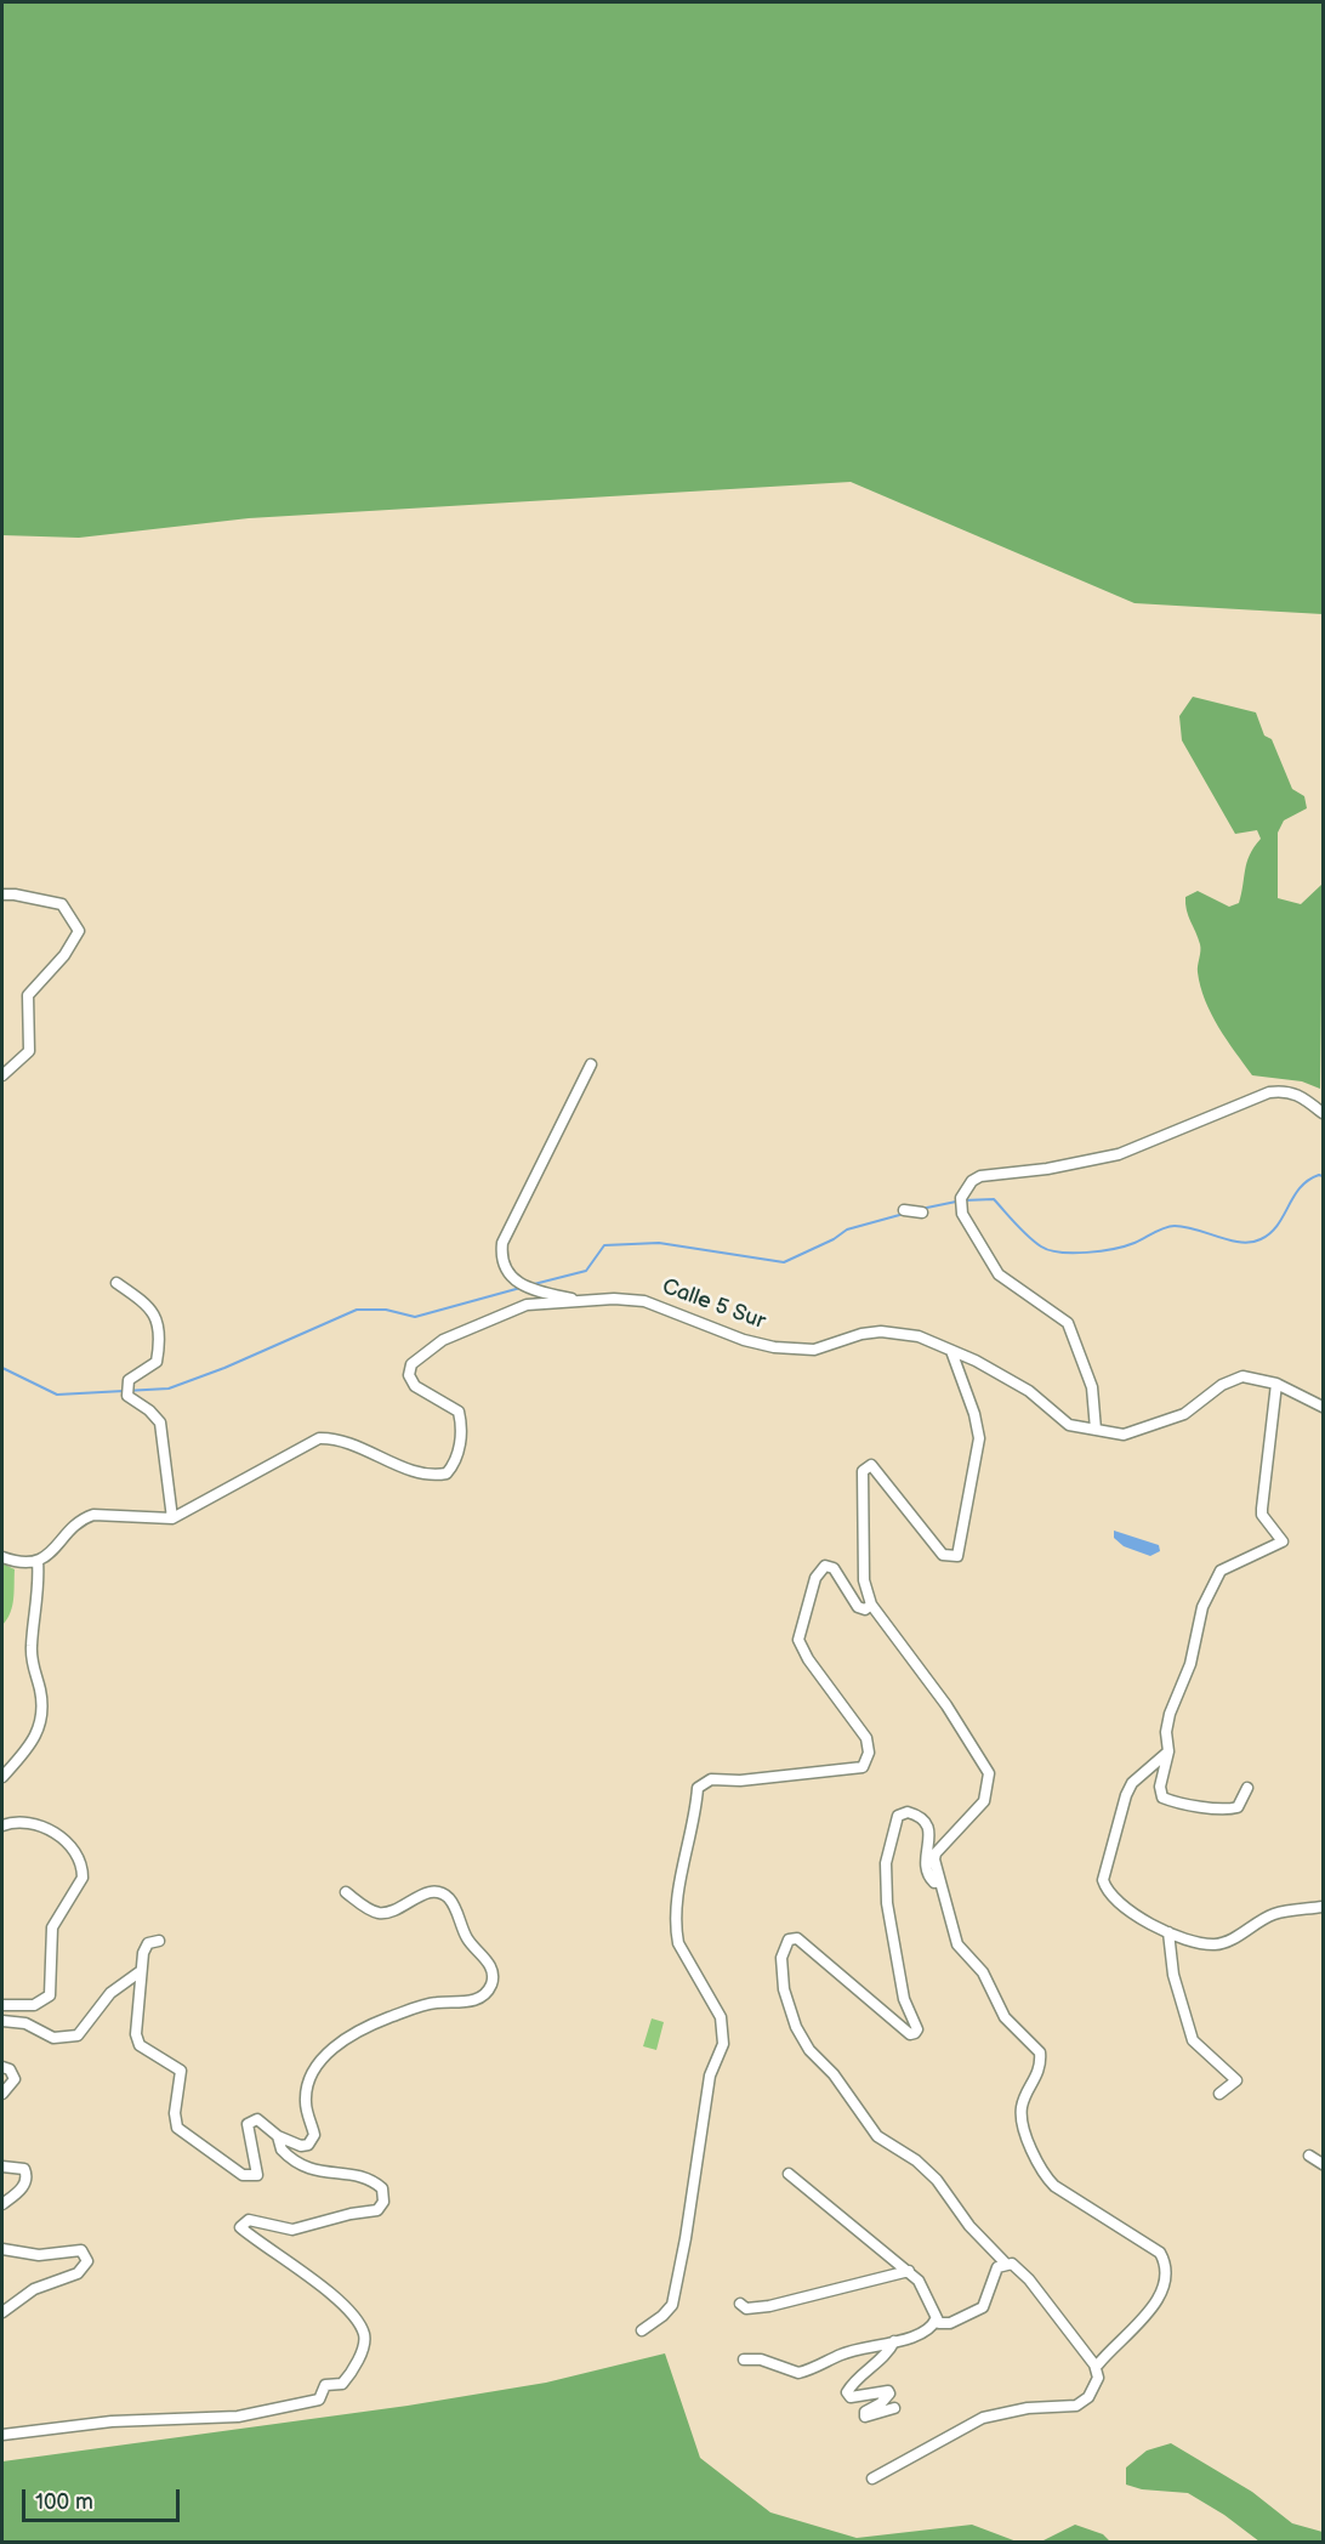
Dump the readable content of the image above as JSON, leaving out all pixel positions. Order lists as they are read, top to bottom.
{
  "streets": {
    "street": ["Calle 5 Sur"]
  },
  "scale_bar": "100 m"
}
